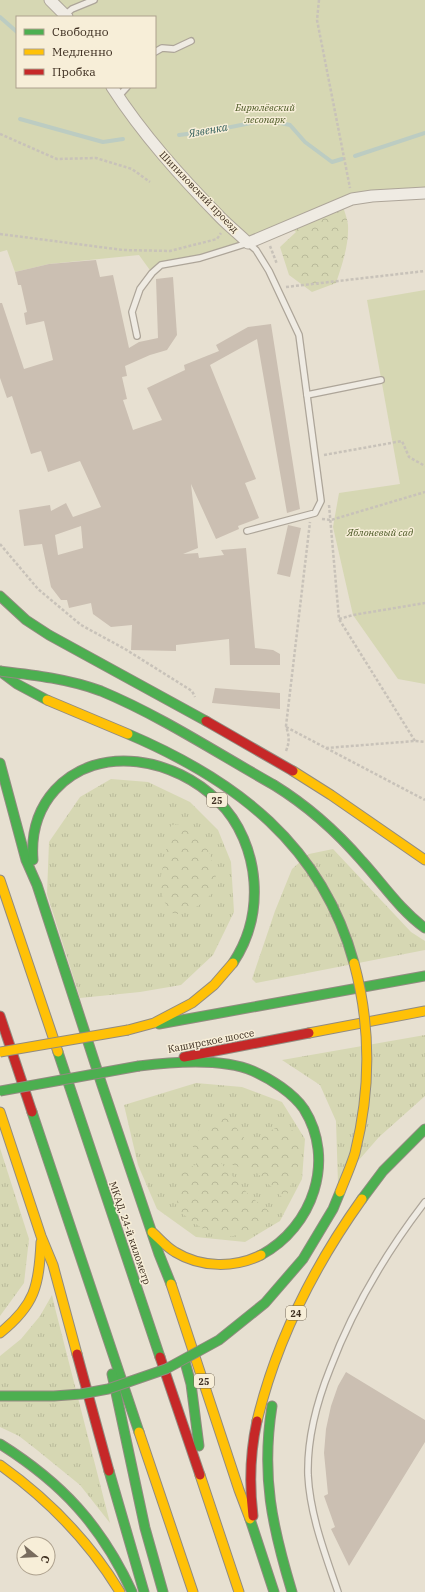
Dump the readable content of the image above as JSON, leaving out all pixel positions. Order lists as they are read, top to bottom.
{
  "streets": {
    "main road": [
      "25",
      "Каширское шоссе",
      "МКАД, 24-й километр",
      "24"
    ],
    "street": ["Шипиловский проезд"]
  },
  "crossings": [
    ["25", "24"]
  ],
  "water": ["Язвенка"],
  "parks": ["Бирюлёвский лесопарк", "Яблоневый сад"],
  "legend": ["Свободно", "Медленно", "Пробка"],
  "north": "right"
}
